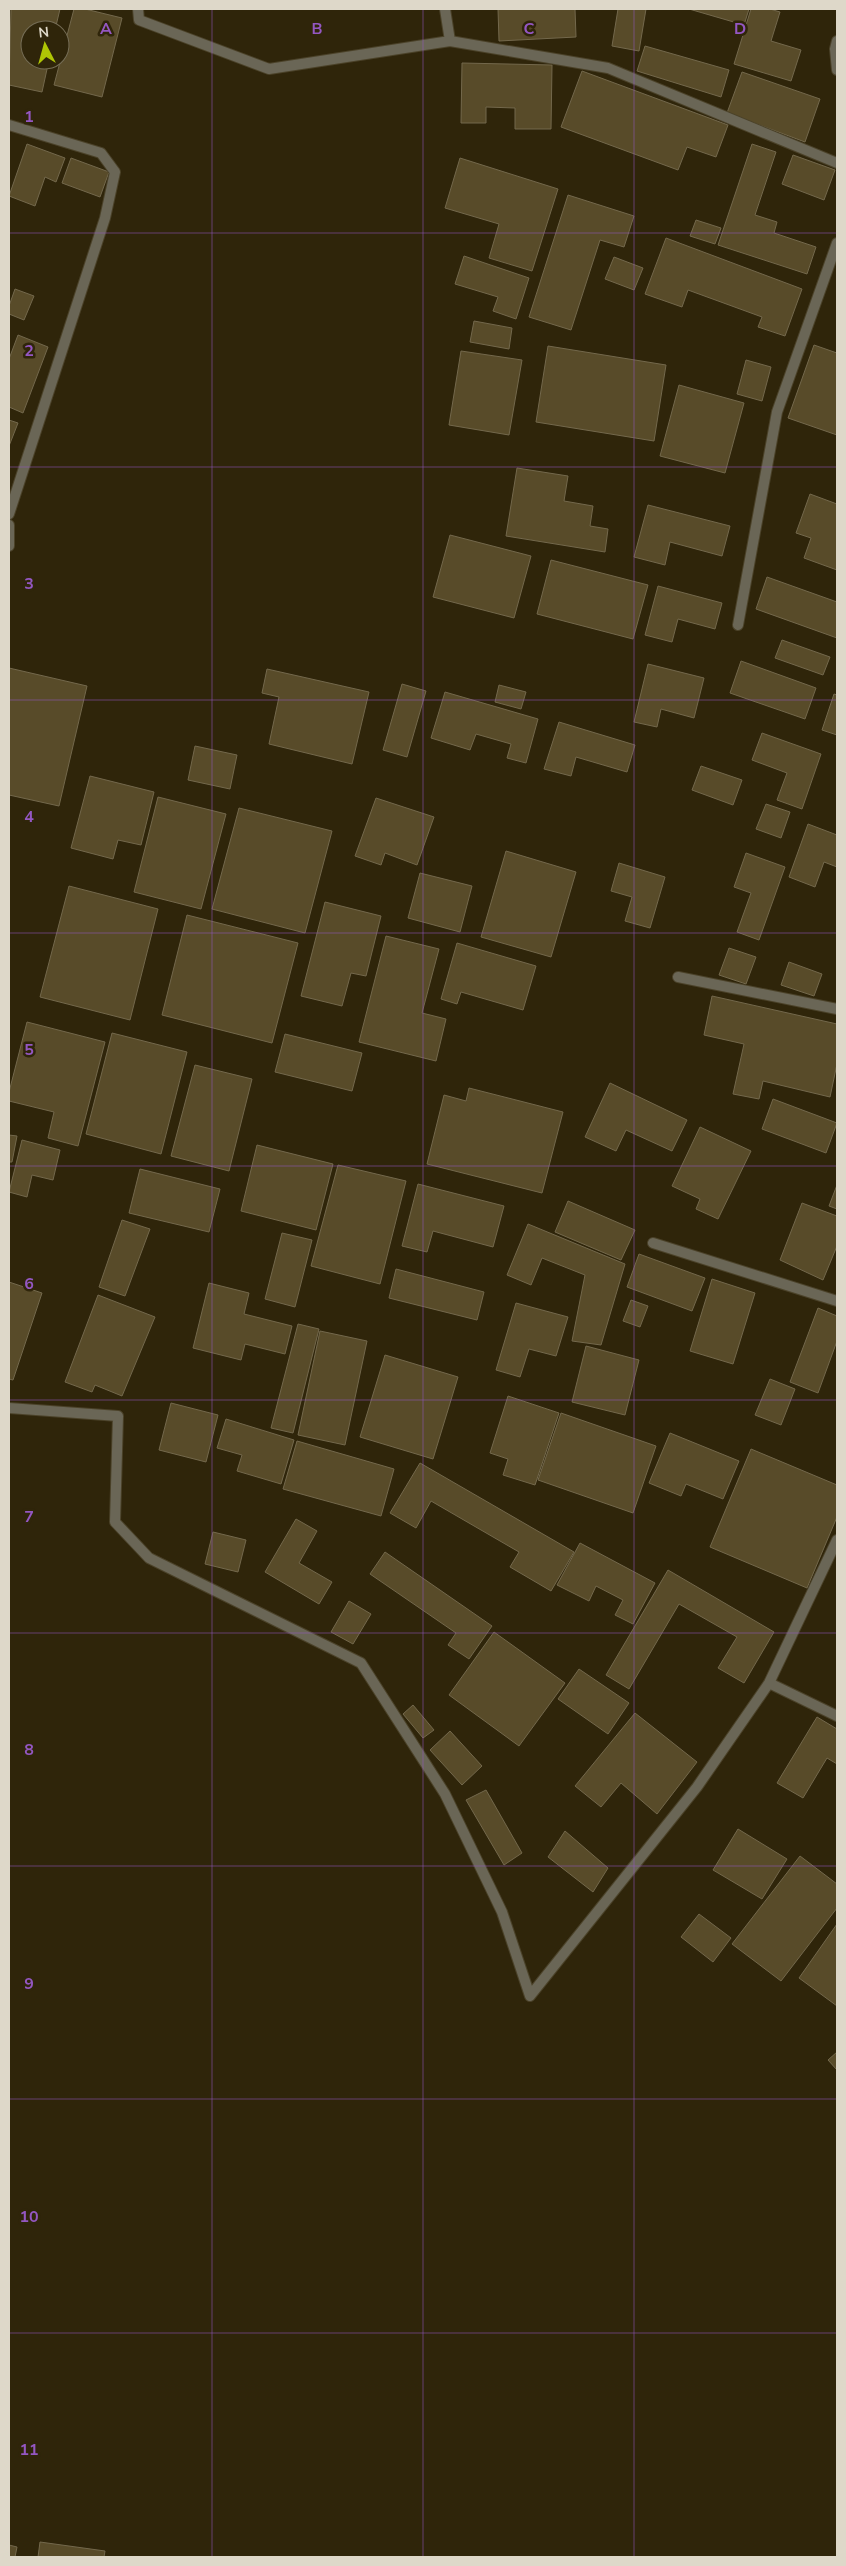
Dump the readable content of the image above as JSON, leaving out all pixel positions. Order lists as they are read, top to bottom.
{
  "north": "top",
  "grid": {
    "columns": [
      "A",
      "B",
      "C",
      "D"
    ],
    "rows": [
      "1",
      "2",
      "3",
      "4",
      "5",
      "6",
      "7",
      "8",
      "9",
      "10",
      "11"
    ]
  }
}
